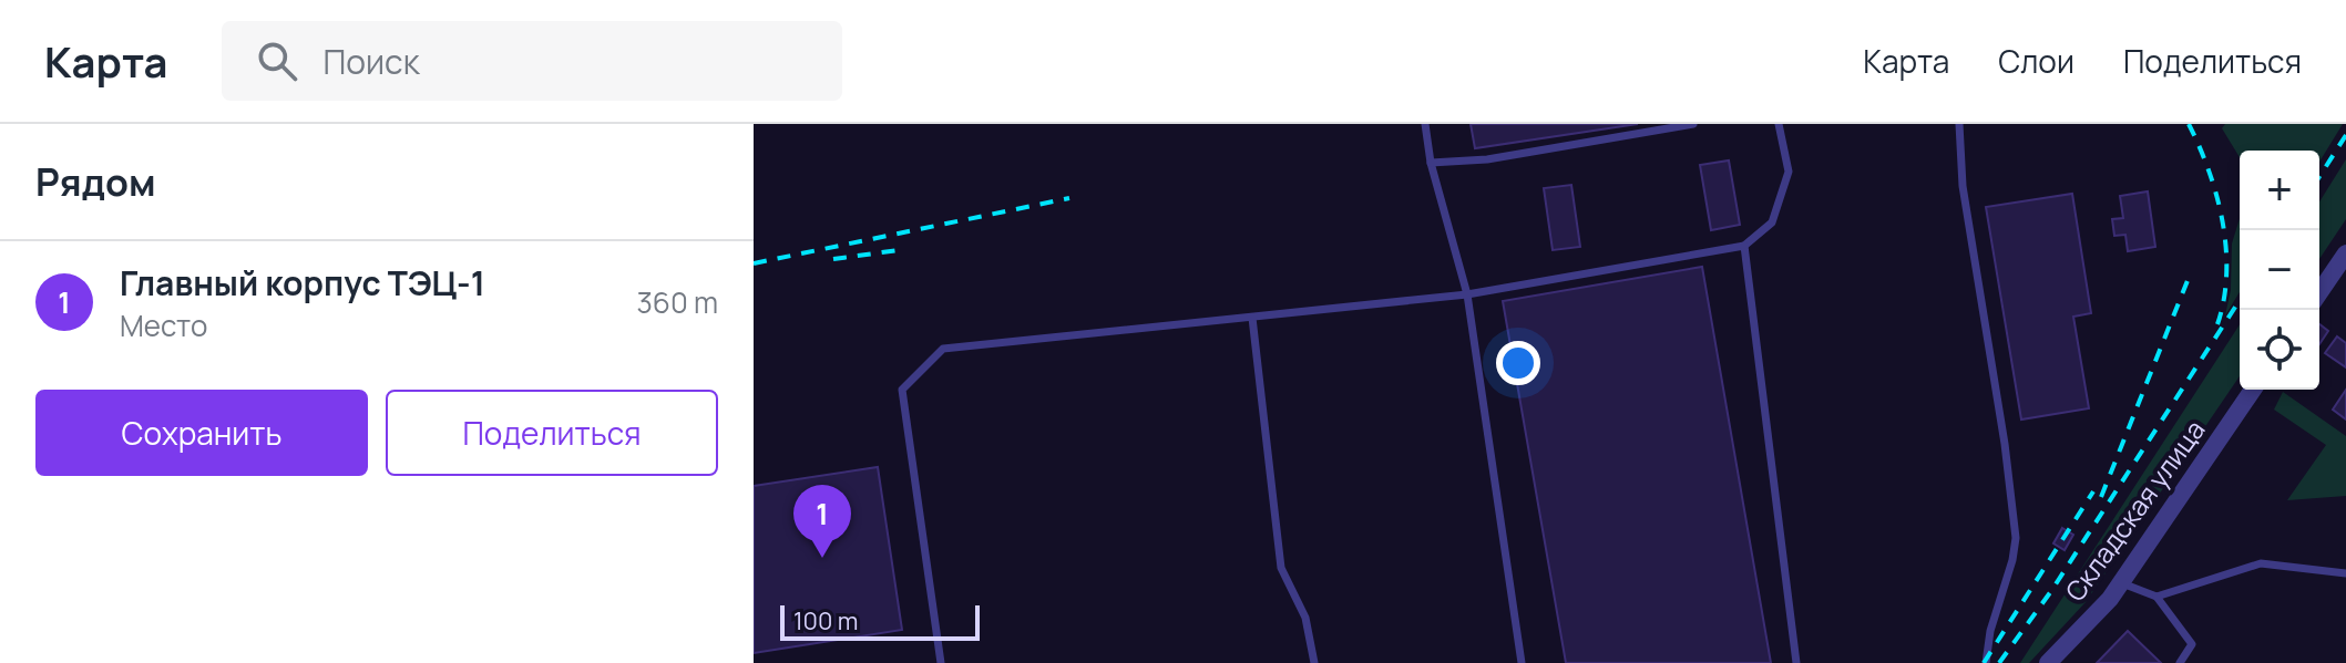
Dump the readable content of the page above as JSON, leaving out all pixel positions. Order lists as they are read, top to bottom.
{
  "streets": {
    "street": ["Складская улица"]
  },
  "scale_bar": "100 m",
  "page": {
    "header": "Карта",
    "search": "Поиск",
    "nav": ["Карта", "Слои", "Поделиться"],
    "heading": "Рядом",
    "map_buttons": ["+", "−"],
    "list": [
      {
        "mark": "1",
        "name": "Главный корпус ТЭЦ-1",
        "note": "Место",
        "value": "360 m"
      }
    ],
    "buttons": ["Сохранить", "Поделиться"],
    "pins": "1",
    "scale": "100 m"
  }
}
